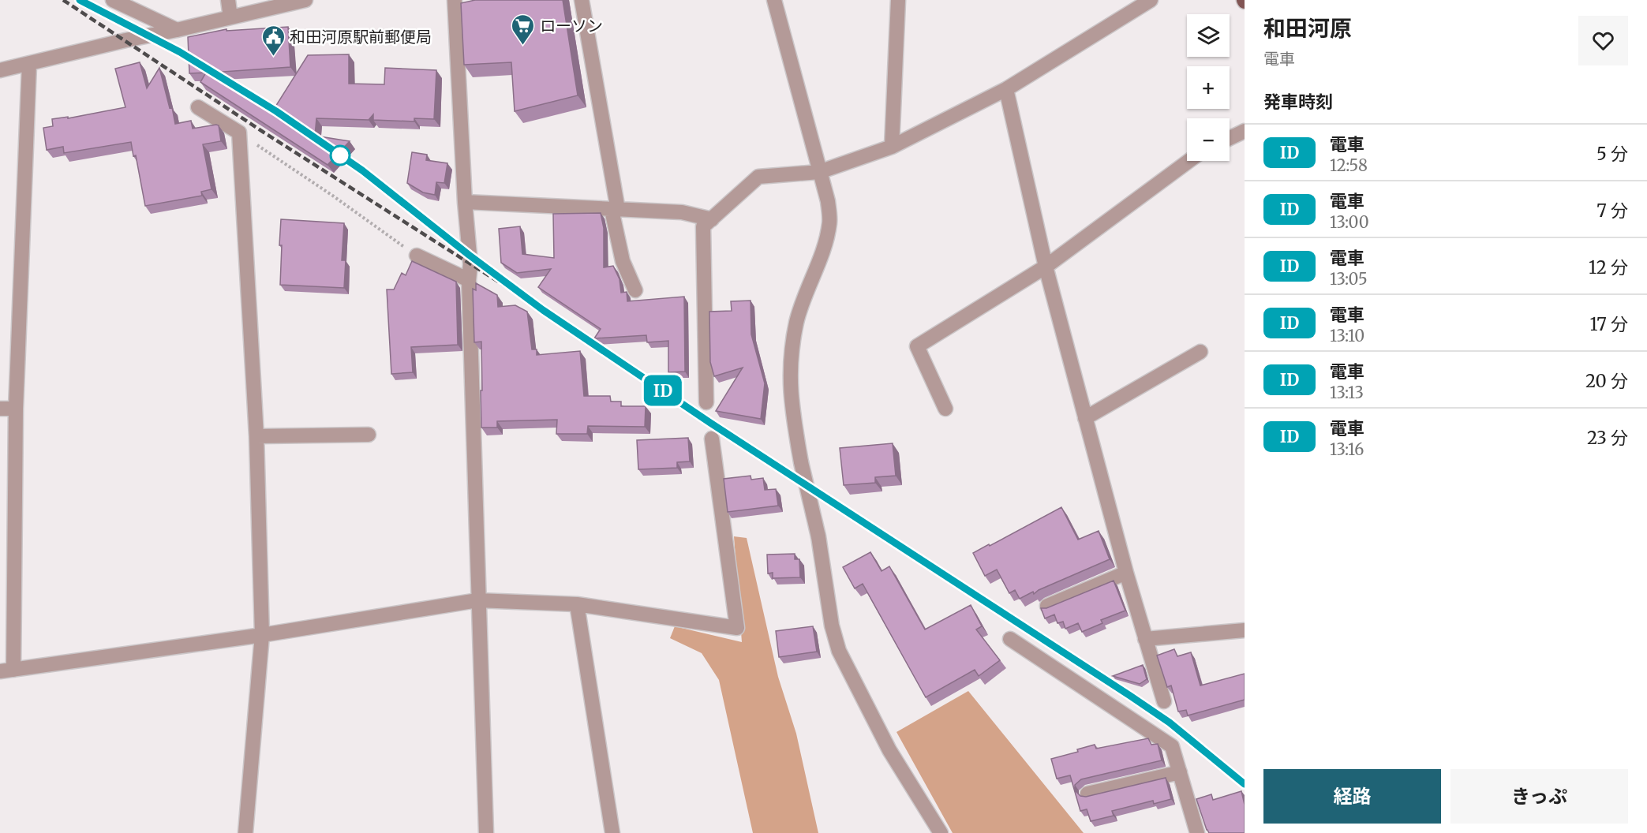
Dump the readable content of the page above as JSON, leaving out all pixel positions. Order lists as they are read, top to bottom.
{
  "places": {
    "supermarket": ["ローソン"],
    "public building": ["和田河原駅前郵便局"]
  },
  "page": {
    "on_map": "ID",
    "heading": [
      ["和田河原", "電車"],
      "発車時刻"
    ],
    "map_buttons": ["+", "−"],
    "list": [
      {
        "mark": "ID",
        "name": "電車",
        "note": "12:58",
        "value": "5 分"
      },
      {
        "mark": "ID",
        "name": "電車",
        "note": "13:00",
        "value": "7 分"
      },
      {
        "mark": "ID",
        "name": "電車",
        "note": "13:05",
        "value": "12 分"
      },
      {
        "mark": "ID",
        "name": "電車",
        "note": "13:10",
        "value": "17 分"
      },
      {
        "mark": "ID",
        "name": "電車",
        "note": "13:13",
        "value": "20 分"
      },
      {
        "mark": "ID",
        "name": "電車",
        "note": "13:16",
        "value": "23 分"
      }
    ],
    "buttons": ["経路", "きっぷ"]
  }
}
